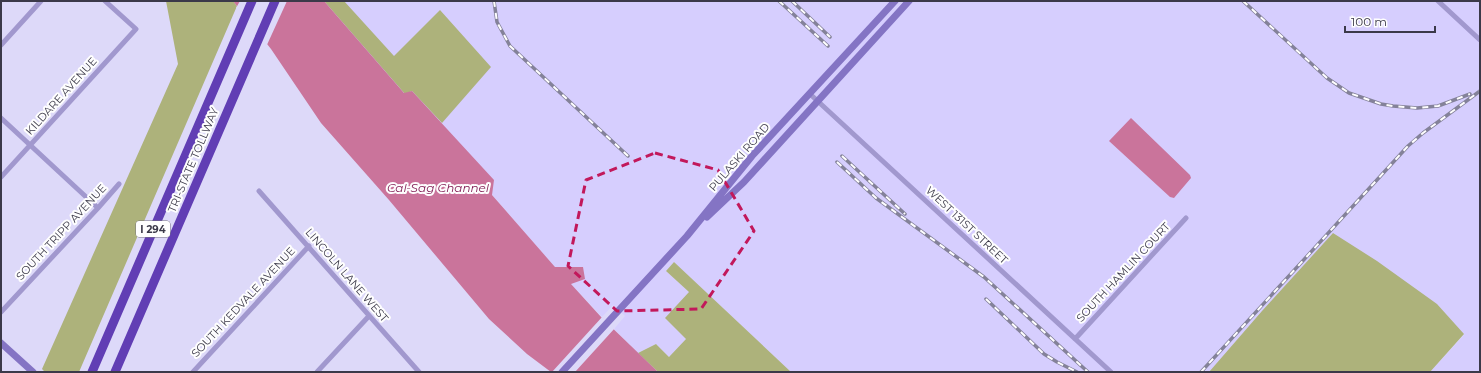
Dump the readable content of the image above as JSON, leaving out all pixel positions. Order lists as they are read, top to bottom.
{
  "streets": {
    "highway": ["TRI-STATE TOLLWAY", "I 294"],
    "main road": ["PULASKI ROAD"],
    "street": [
      "KILDARE AVENUE",
      "WEST 131ST STREET",
      "SOUTH TRIPP AVENUE",
      "SOUTH HAMLIN COURT",
      "LINCOLN LANE WEST",
      "SOUTH KEDVALE AVENUE"
    ]
  },
  "crossings": [
    ["PULASKI ROAD", "WEST 131ST STREET"],
    ["WEST 131ST STREET", "SOUTH HAMLIN COURT"],
    ["LINCOLN LANE WEST", "SOUTH KEDVALE AVENUE"]
  ],
  "water": ["Cal-Sag Channel"],
  "scale_bar": "100 m"
}
